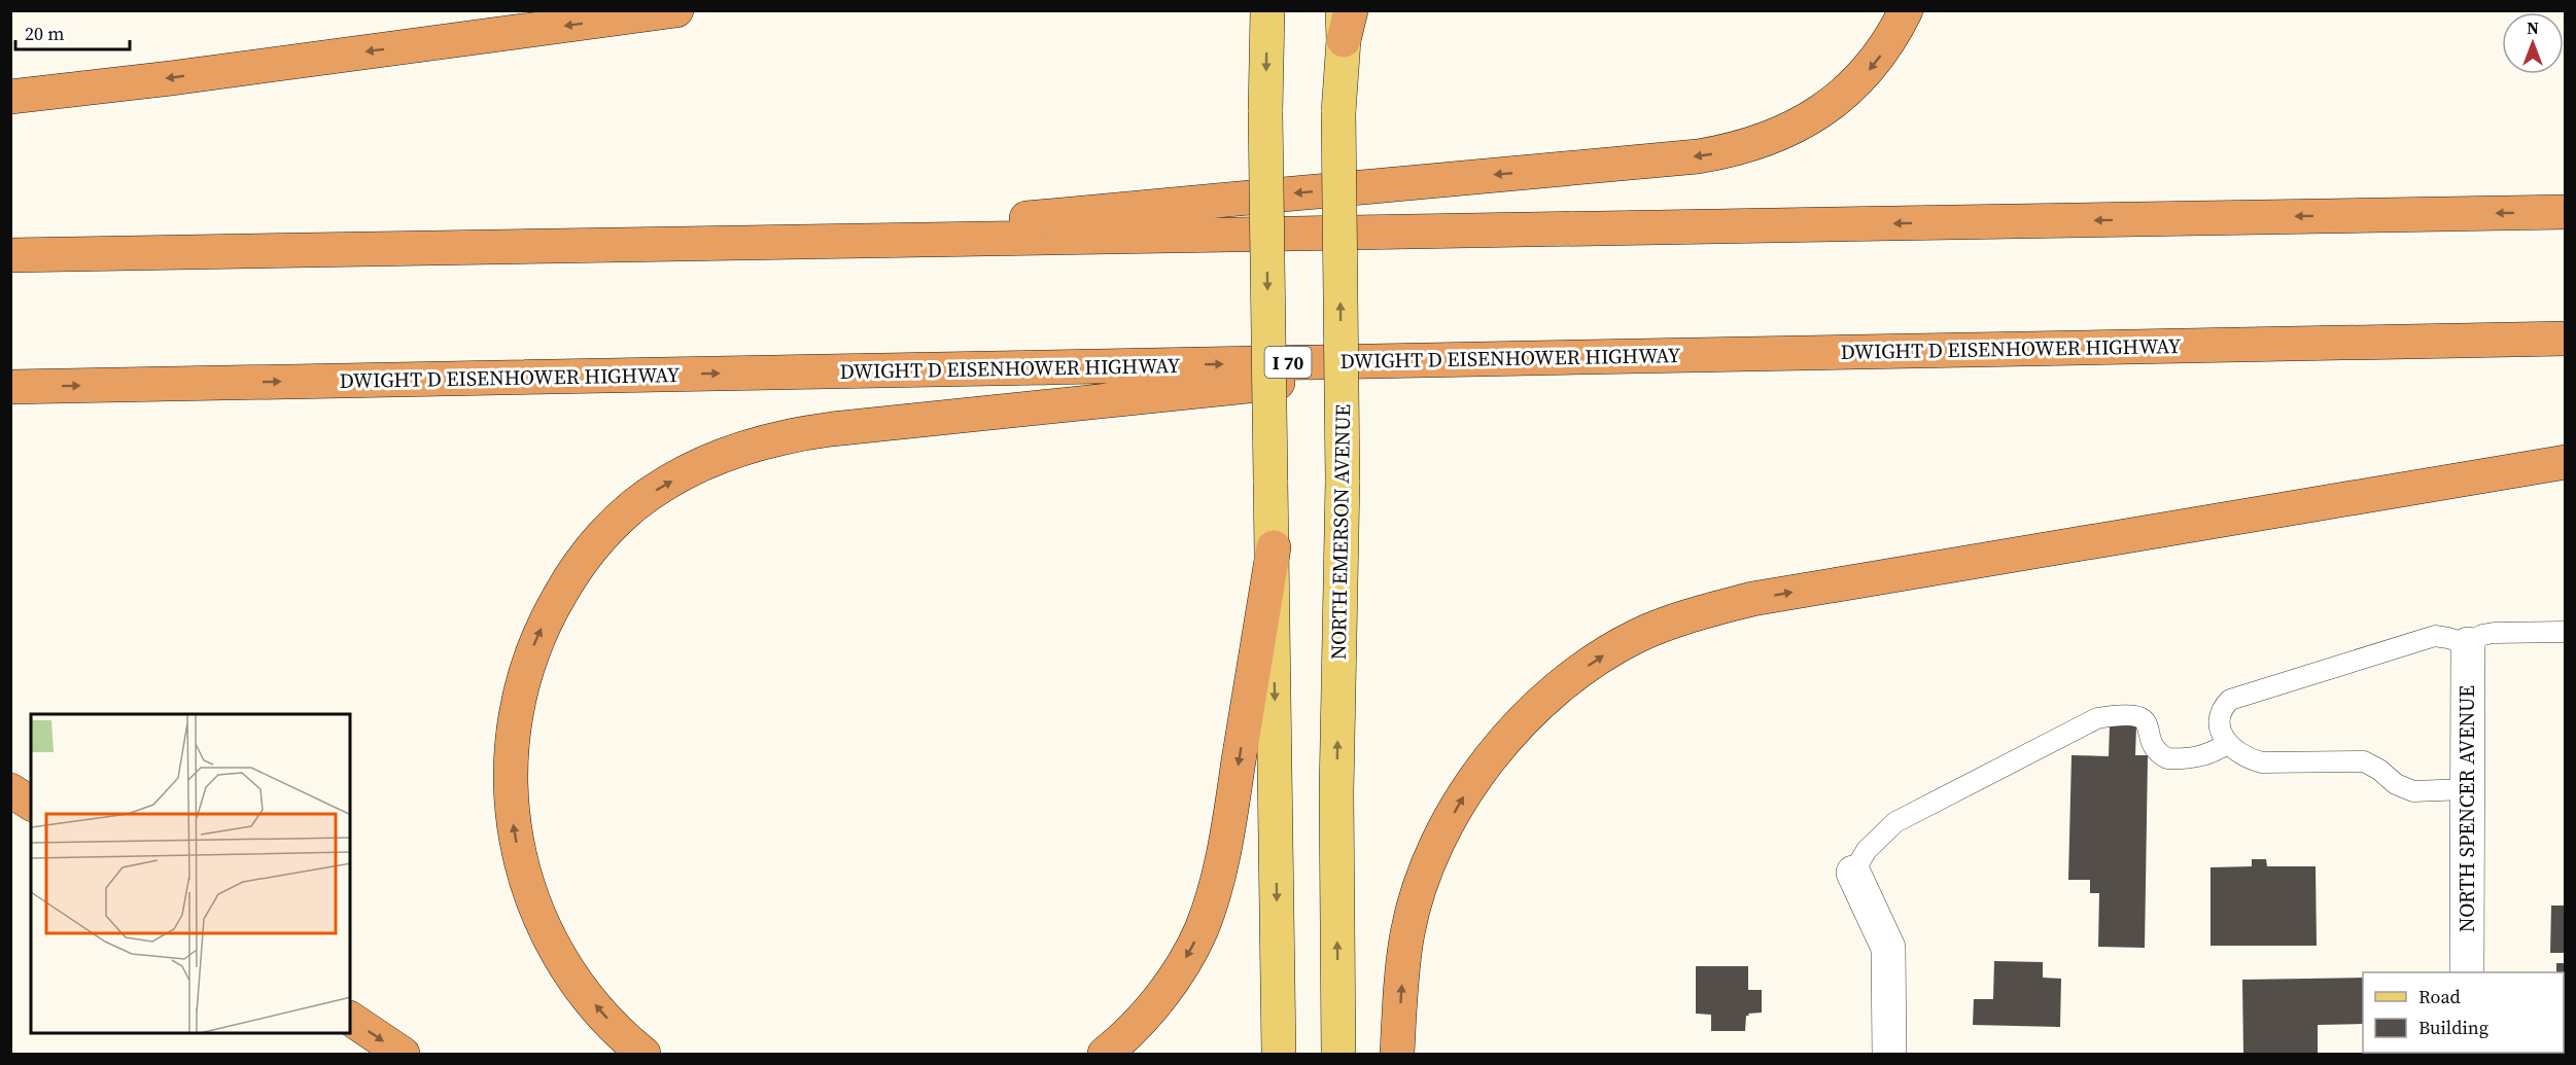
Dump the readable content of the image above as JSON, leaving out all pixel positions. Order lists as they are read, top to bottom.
{
  "streets": {
    "highway": ["DWIGHT D EISENHOWER HIGHWAY", "I 70"],
    "main road": ["NORTH EMERSON AVENUE"],
    "street": ["NORTH SPENCER AVENUE"]
  },
  "legend": ["Road", "Building"],
  "scale_bar": "20 m",
  "north": "top"
}
